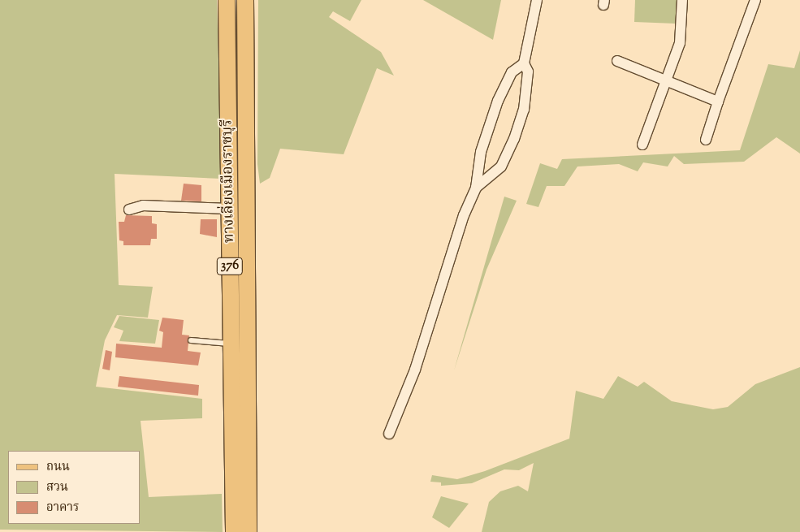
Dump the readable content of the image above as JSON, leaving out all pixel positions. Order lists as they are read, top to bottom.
{
  "streets": {
    "main road": ["ทางเลี่ยงเมืองราชบุรี", "376"]
  },
  "legend": ["ถนน", "สวน", "อาคาร"]
}
